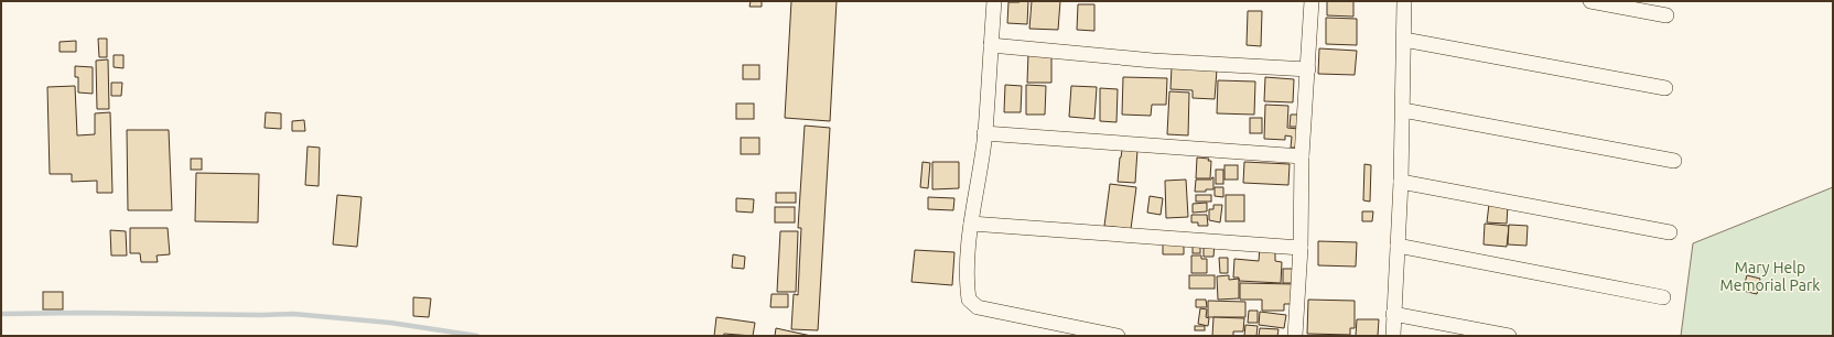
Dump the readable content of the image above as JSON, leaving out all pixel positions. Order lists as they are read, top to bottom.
{
  "parks": ["Mary Help Memorial Park"]
}
